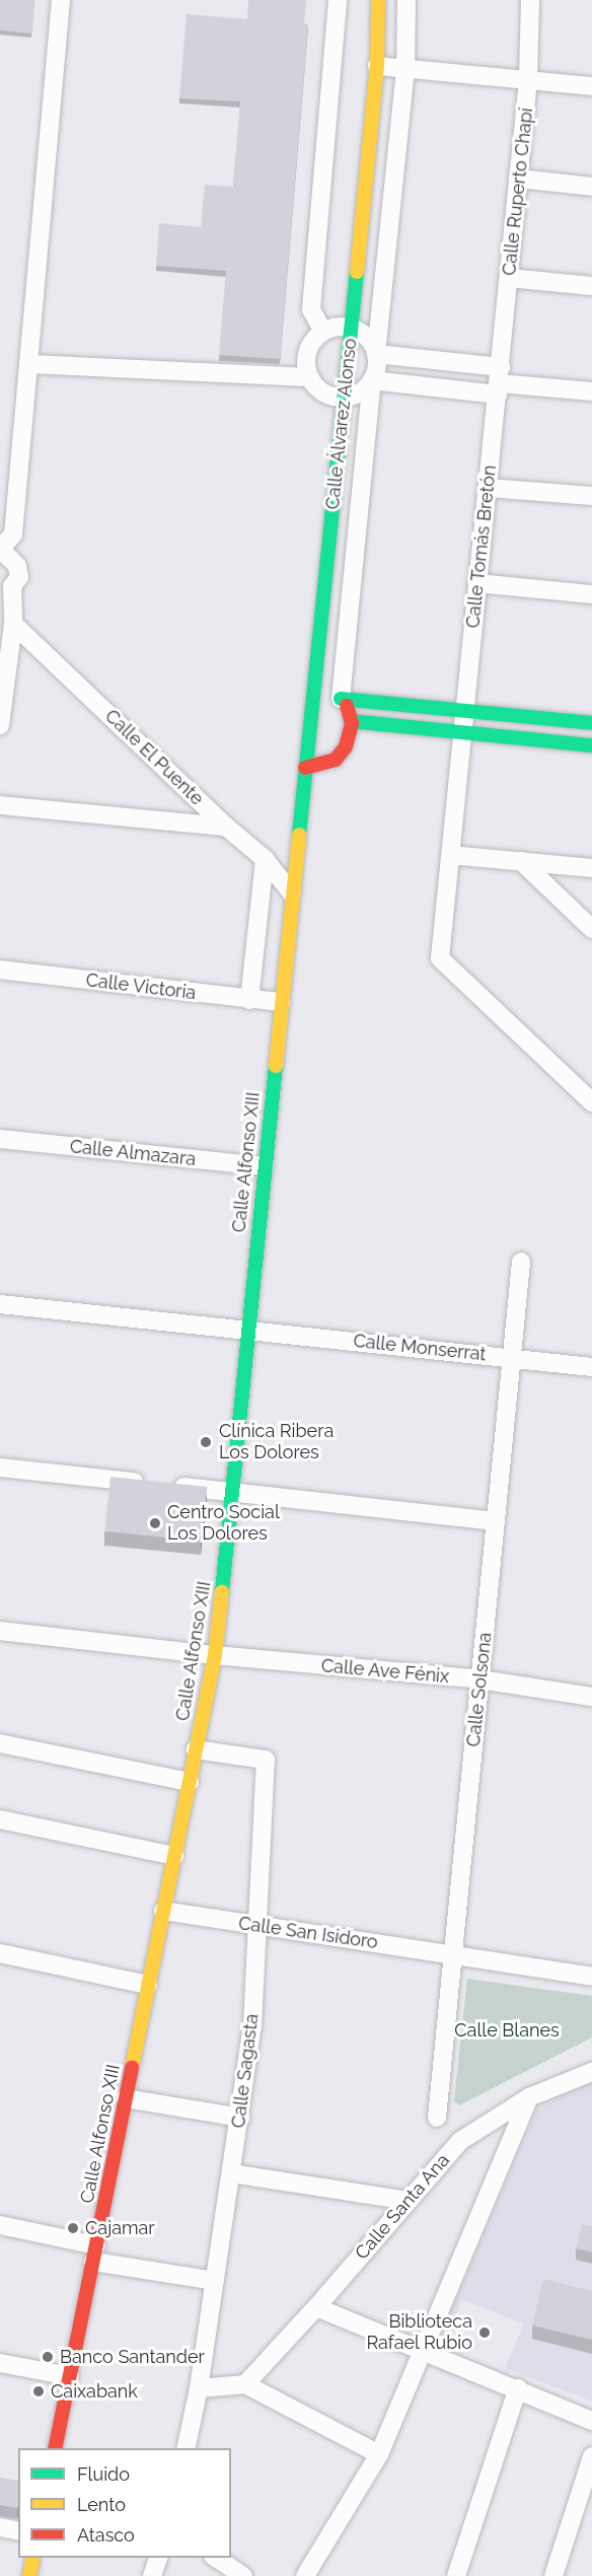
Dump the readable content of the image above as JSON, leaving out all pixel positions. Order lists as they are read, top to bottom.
{
  "streets": {
    "main road": ["Calle Álvarez Alonso", "Calle Alfonso XIII"],
    "street": [
      "Calle Ruperto Chapí",
      "Calle Tomás Bretón",
      "Calle El Puente",
      "Calle Victoria",
      "Calle Almazara",
      "Calle Monserrat",
      "Calle Ave Fénix",
      "Calle Solsona",
      "Calle San Isidoro",
      "Calle Sagasta",
      "Calle Santa Ana"
    ]
  },
  "crossings": [
    ["Calle Ruperto Chapí", "Calle Tomás Bretón"],
    ["Calle Álvarez Alonso", "Calle Alfonso XIII"],
    ["Calle El Puente", "Calle Alfonso XIII"],
    ["Calle Victoria", "Calle Alfonso XIII"],
    ["Calle Almazara", "Calle Alfonso XIII"],
    ["Calle Alfonso XIII", "Calle Monserrat"],
    ["Calle Alfonso XIII", "Calle Ave Fénix"],
    ["Calle Alfonso XIII", "Calle San Isidoro"],
    ["Calle Alfonso XIII", "Calle Sagasta"],
    ["Calle Monserrat", "Calle Solsona"],
    ["Calle Ave Fénix", "Calle Solsona"],
    ["Calle Solsona", "Calle San Isidoro"],
    ["Calle San Isidoro", "Calle Sagasta"]
  ],
  "parks": ["Calle Blanes"],
  "places": [
    "Clínica Ribera Los Dolores",
    "Centro Social Los Dolores",
    "Cajamar",
    "Biblioteca Rafael Rubio",
    "Banco Santander",
    "Caixabank"
  ],
  "legend": ["Fluido", "Lento", "Atasco"]
}
